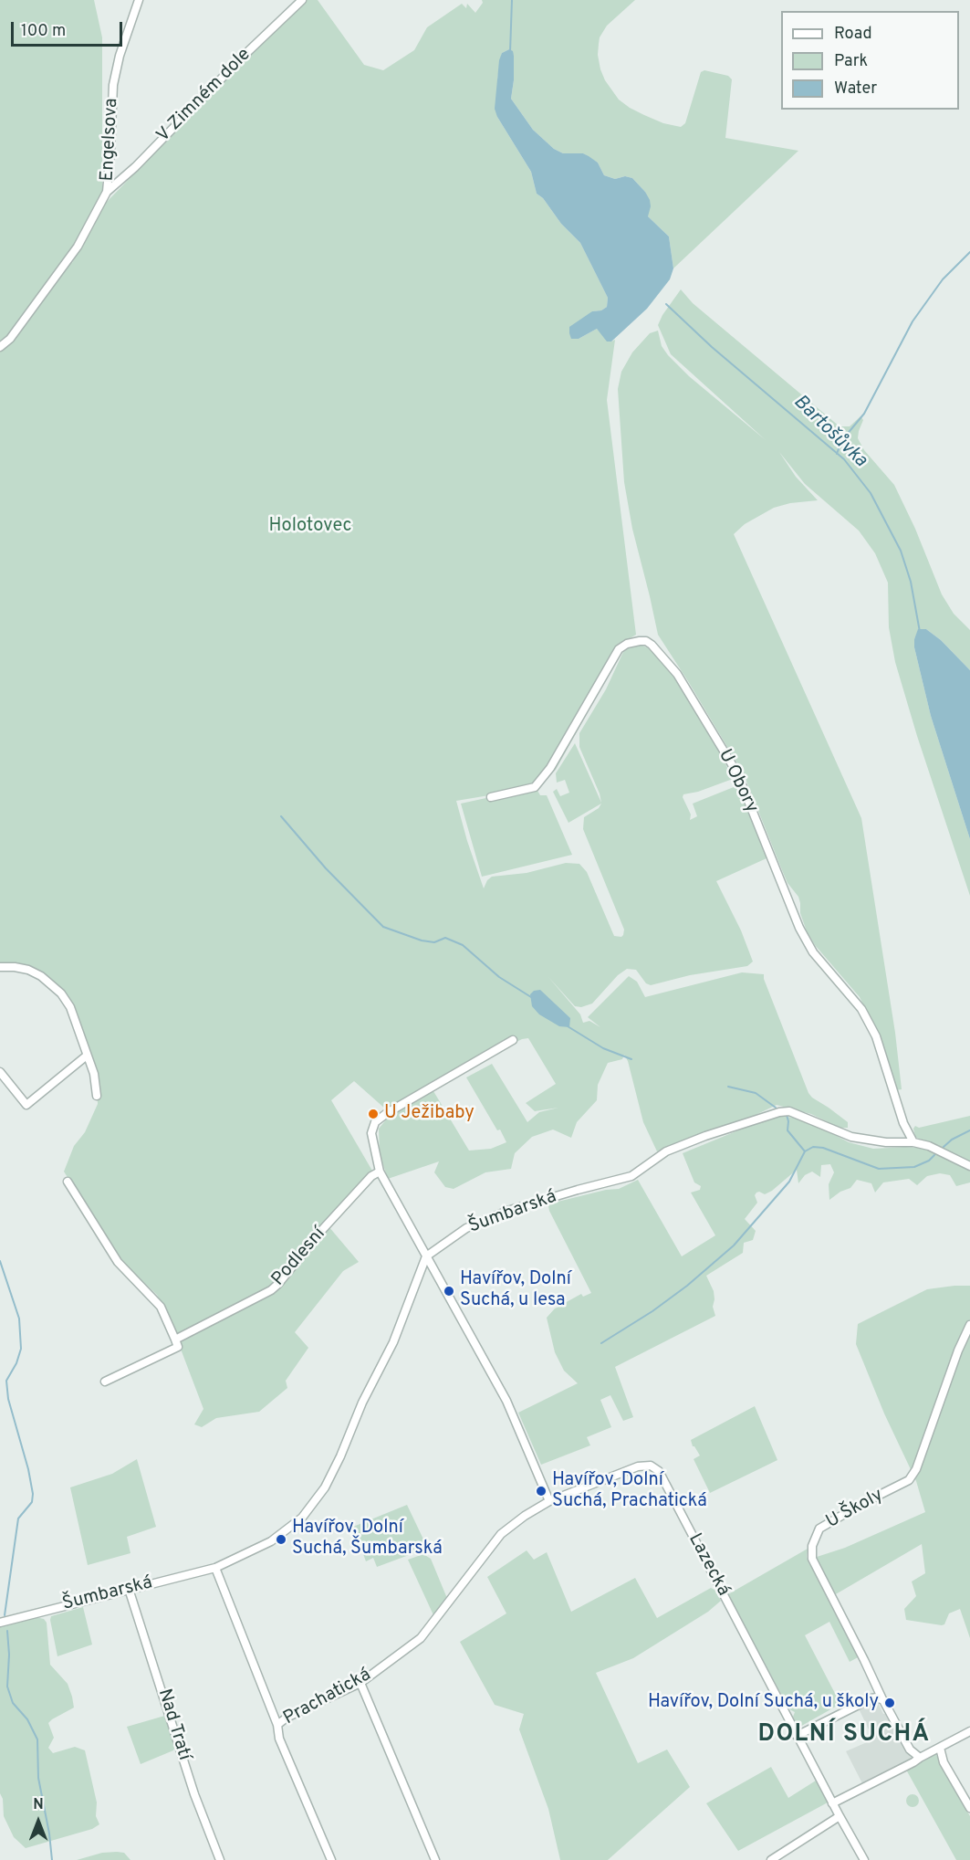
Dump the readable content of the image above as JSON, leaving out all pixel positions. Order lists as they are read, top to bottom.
{
  "streets": {
    "street": [
      "V Zimném dole",
      "Engelsova",
      "U Obory",
      "Šumbarská",
      "Podlesní",
      "U Školy",
      "Lazecká",
      "Prachatická",
      "Nad Tratí"
    ]
  },
  "crossings": [
    ["V Zimném dole", "Engelsova"],
    ["U Obory", "Šumbarská"],
    ["Šumbarská", "Nad Tratí"],
    ["Lazecká", "Prachatická"]
  ],
  "districts": ["DOLNÍ SUCHÁ"],
  "water": ["Bartošůvka"],
  "parks": ["Holotovec"],
  "places": [
    "U Ježibaby",
    "Havířov, Dolní Suchá, u lesa",
    "Havířov, Dolní Suchá, Prachatická",
    "Havířov, Dolní Suchá, Šumbarská",
    "Havířov, Dolní Suchá, u školy"
  ],
  "legend": ["Road", "Park", "Water"],
  "scale_bar": "100 m",
  "north": "top"
}
